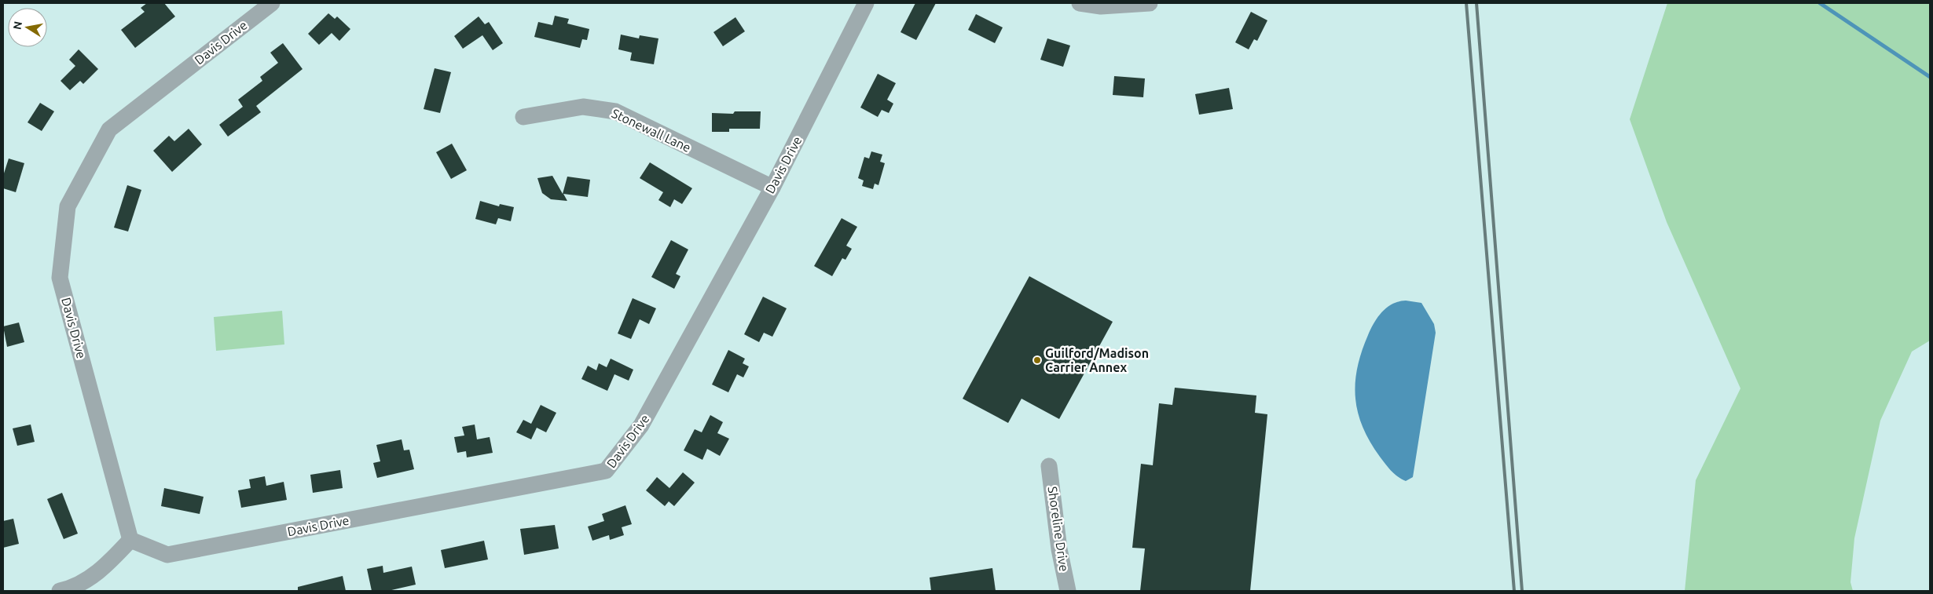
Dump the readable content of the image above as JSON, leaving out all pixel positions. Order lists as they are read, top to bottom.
{
  "streets": {
    "street": ["Davis Drive", "Stonewall Lane", "Shoreline Drive"]
  },
  "crossings": [
    ["Davis Drive", "Stonewall Lane"]
  ],
  "places": ["Guilford/Madison Carrier Annex"],
  "north": "left"
}
